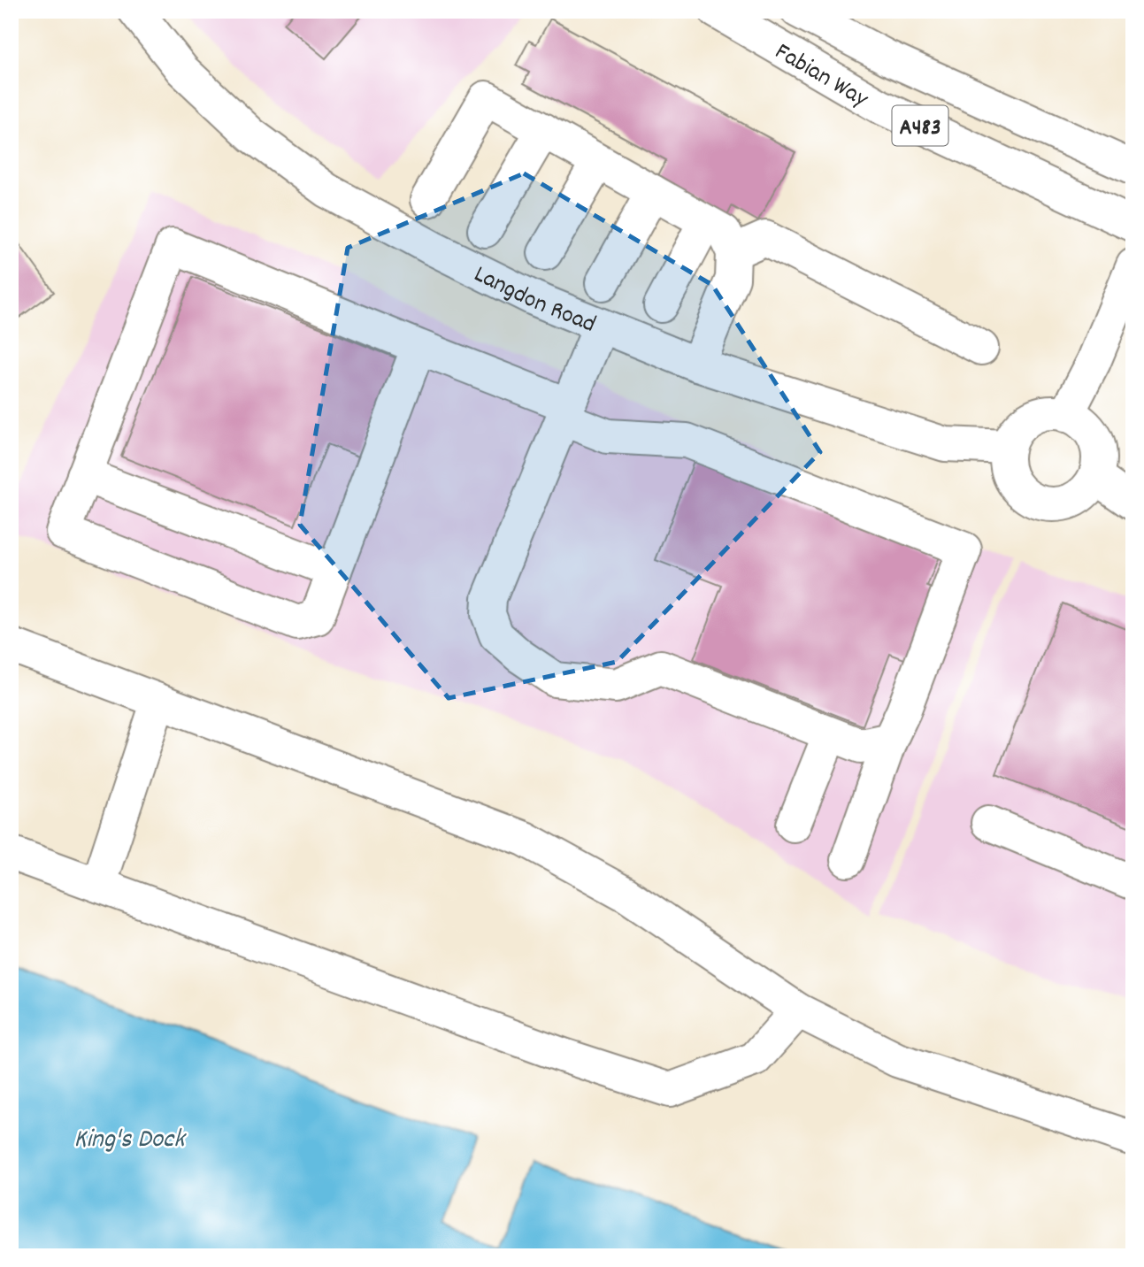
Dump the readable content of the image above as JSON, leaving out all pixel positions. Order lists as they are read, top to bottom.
{
  "streets": {
    "main road": ["Fabian Way", "A483", "Langdon Road"]
  },
  "water": ["King's Dock"]
}
